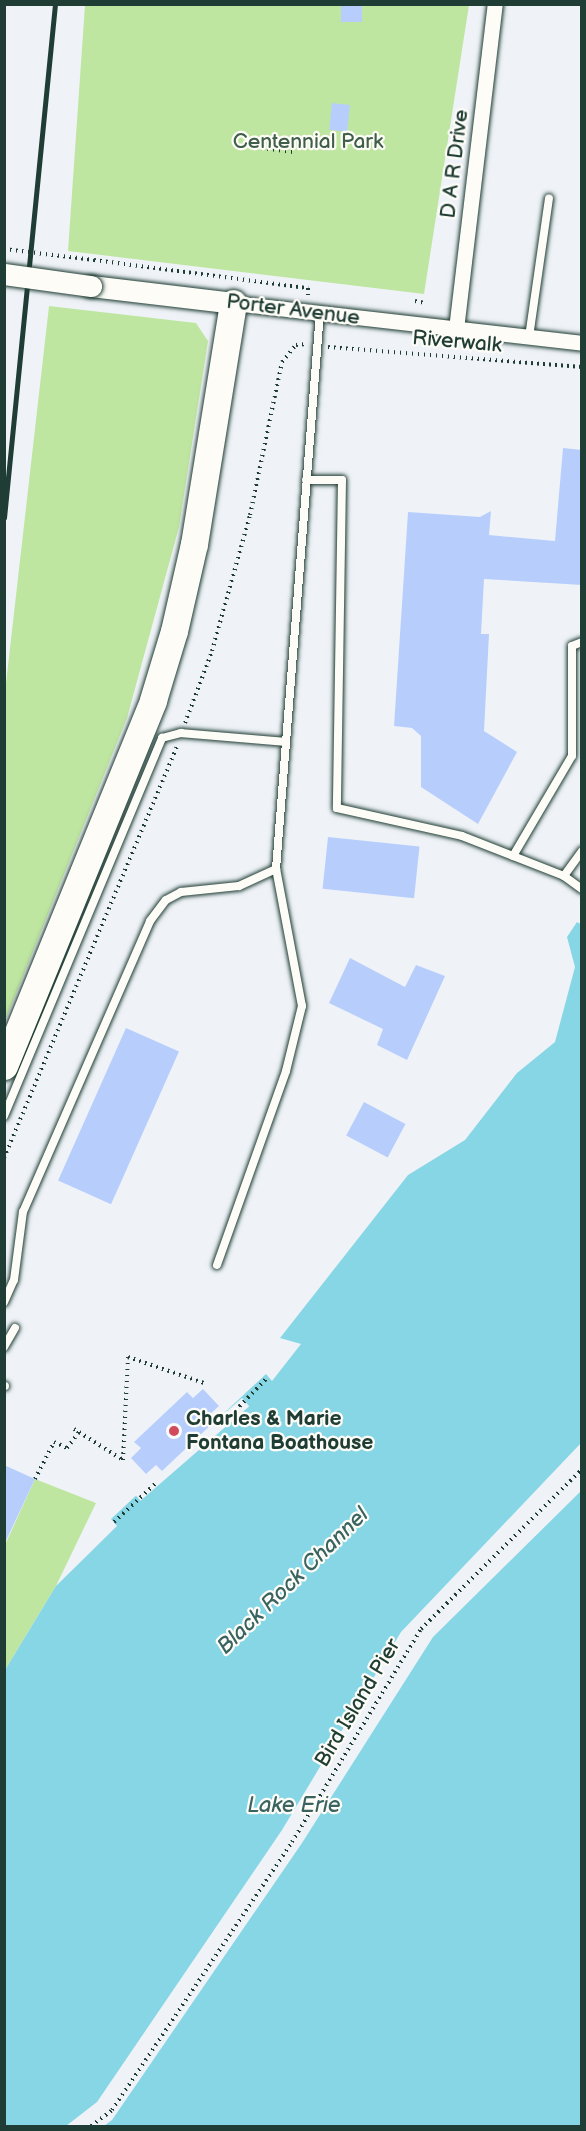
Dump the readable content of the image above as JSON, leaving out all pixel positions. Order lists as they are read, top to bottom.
{
  "streets": {
    "street": ["D A R Drive", "Porter Avenue"],
    "path": ["Riverwalk", "Bird Island Pier"]
  },
  "crossings": [
    ["D A R Drive", "Porter Avenue"]
  ],
  "water": ["Black Rock Channel", "Lake Erie"],
  "parks": ["Centennial Park"],
  "places": ["Charles & Marie Fontana Boathouse"]
}
